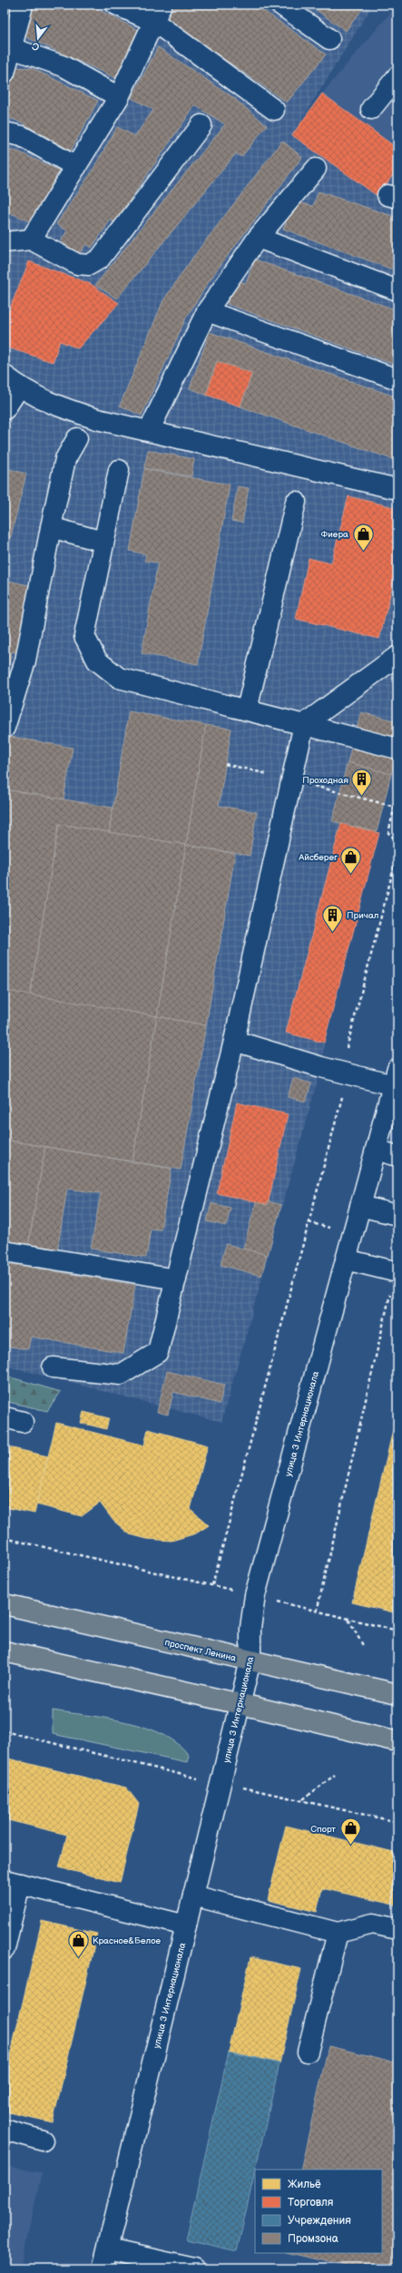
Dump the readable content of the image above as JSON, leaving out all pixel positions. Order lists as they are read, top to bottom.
{
  "streets": {
    "main road": ["проспект Ленина"],
    "street": ["улица 3 Интернационала"]
  },
  "crossings": [
    ["улица 3 Интернационала", "проспект Ленина"]
  ],
  "places": {
    "shop": [
      "Фиера",
      "Айсберег",
      "Спорт",
      "Красное&Белое"
    ],
    "building": ["Проходная", "Причал"]
  },
  "legend": [
    "Жильё",
    "Торговля",
    "Учреждения",
    "Промзона"
  ],
  "north": "bottom"
}
